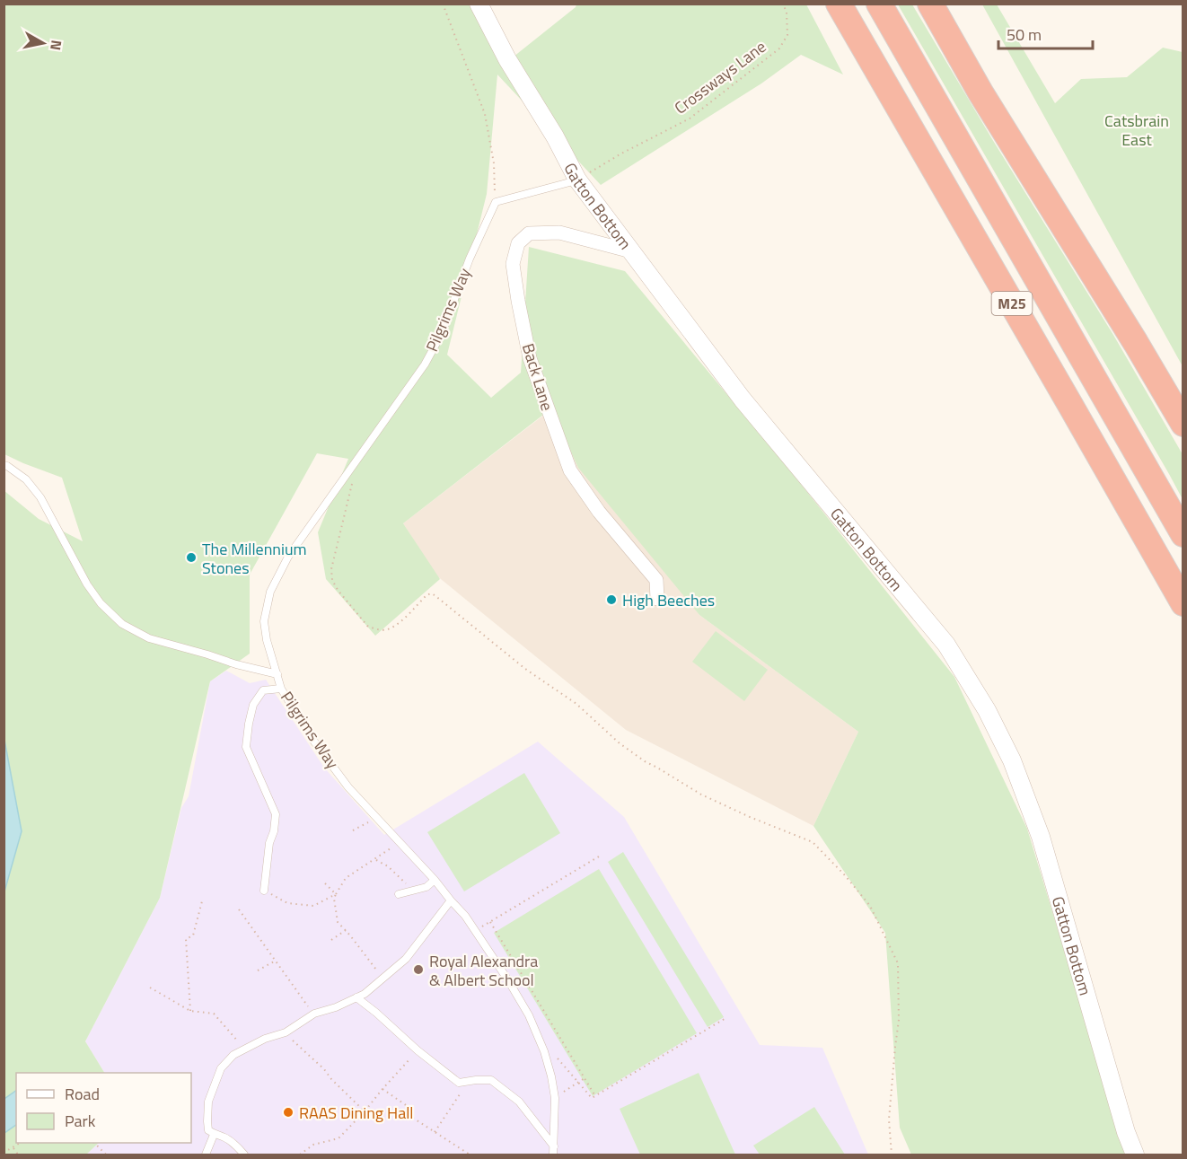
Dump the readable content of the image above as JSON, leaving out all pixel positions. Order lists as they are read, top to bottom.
{
  "streets": {
    "highway": ["M25"],
    "street": ["Gatton Bottom", "Back Lane"],
    "lane": ["Pilgrims Way"],
    "path": ["Crossways Lane"]
  },
  "crossings": [
    ["Crossways Lane", "Gatton Bottom"],
    ["Gatton Bottom", "Back Lane"]
  ],
  "parks": ["Catsbrain East"],
  "places": [
    "The Millennium Stones",
    "High Beeches",
    "Royal Alexandra & Albert School",
    "RAAS Dining Hall"
  ],
  "legend": ["Road", "Park"],
  "scale_bar": "50 m",
  "north": "right"
}
